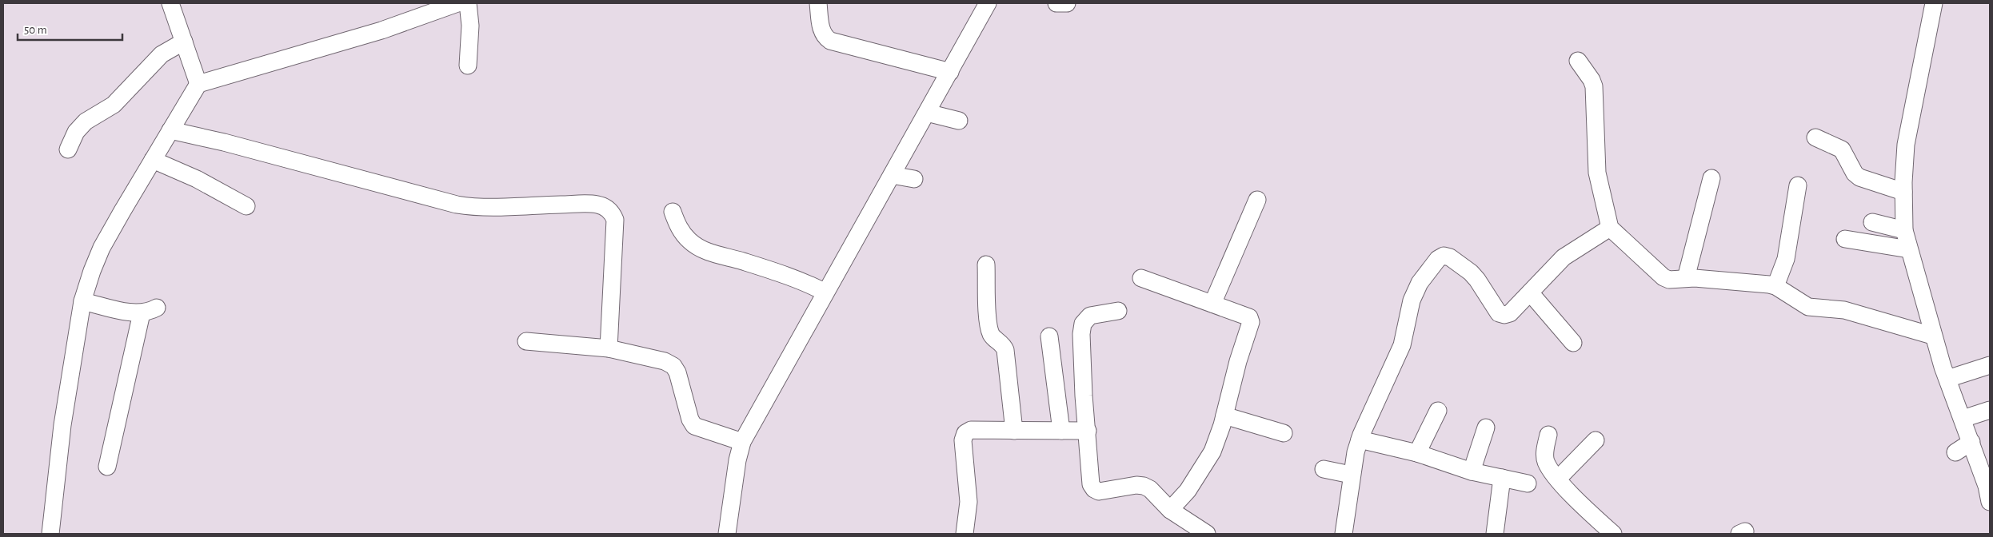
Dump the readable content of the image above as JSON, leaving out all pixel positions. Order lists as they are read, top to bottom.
{
  "scale_bar": "50 m"
}
